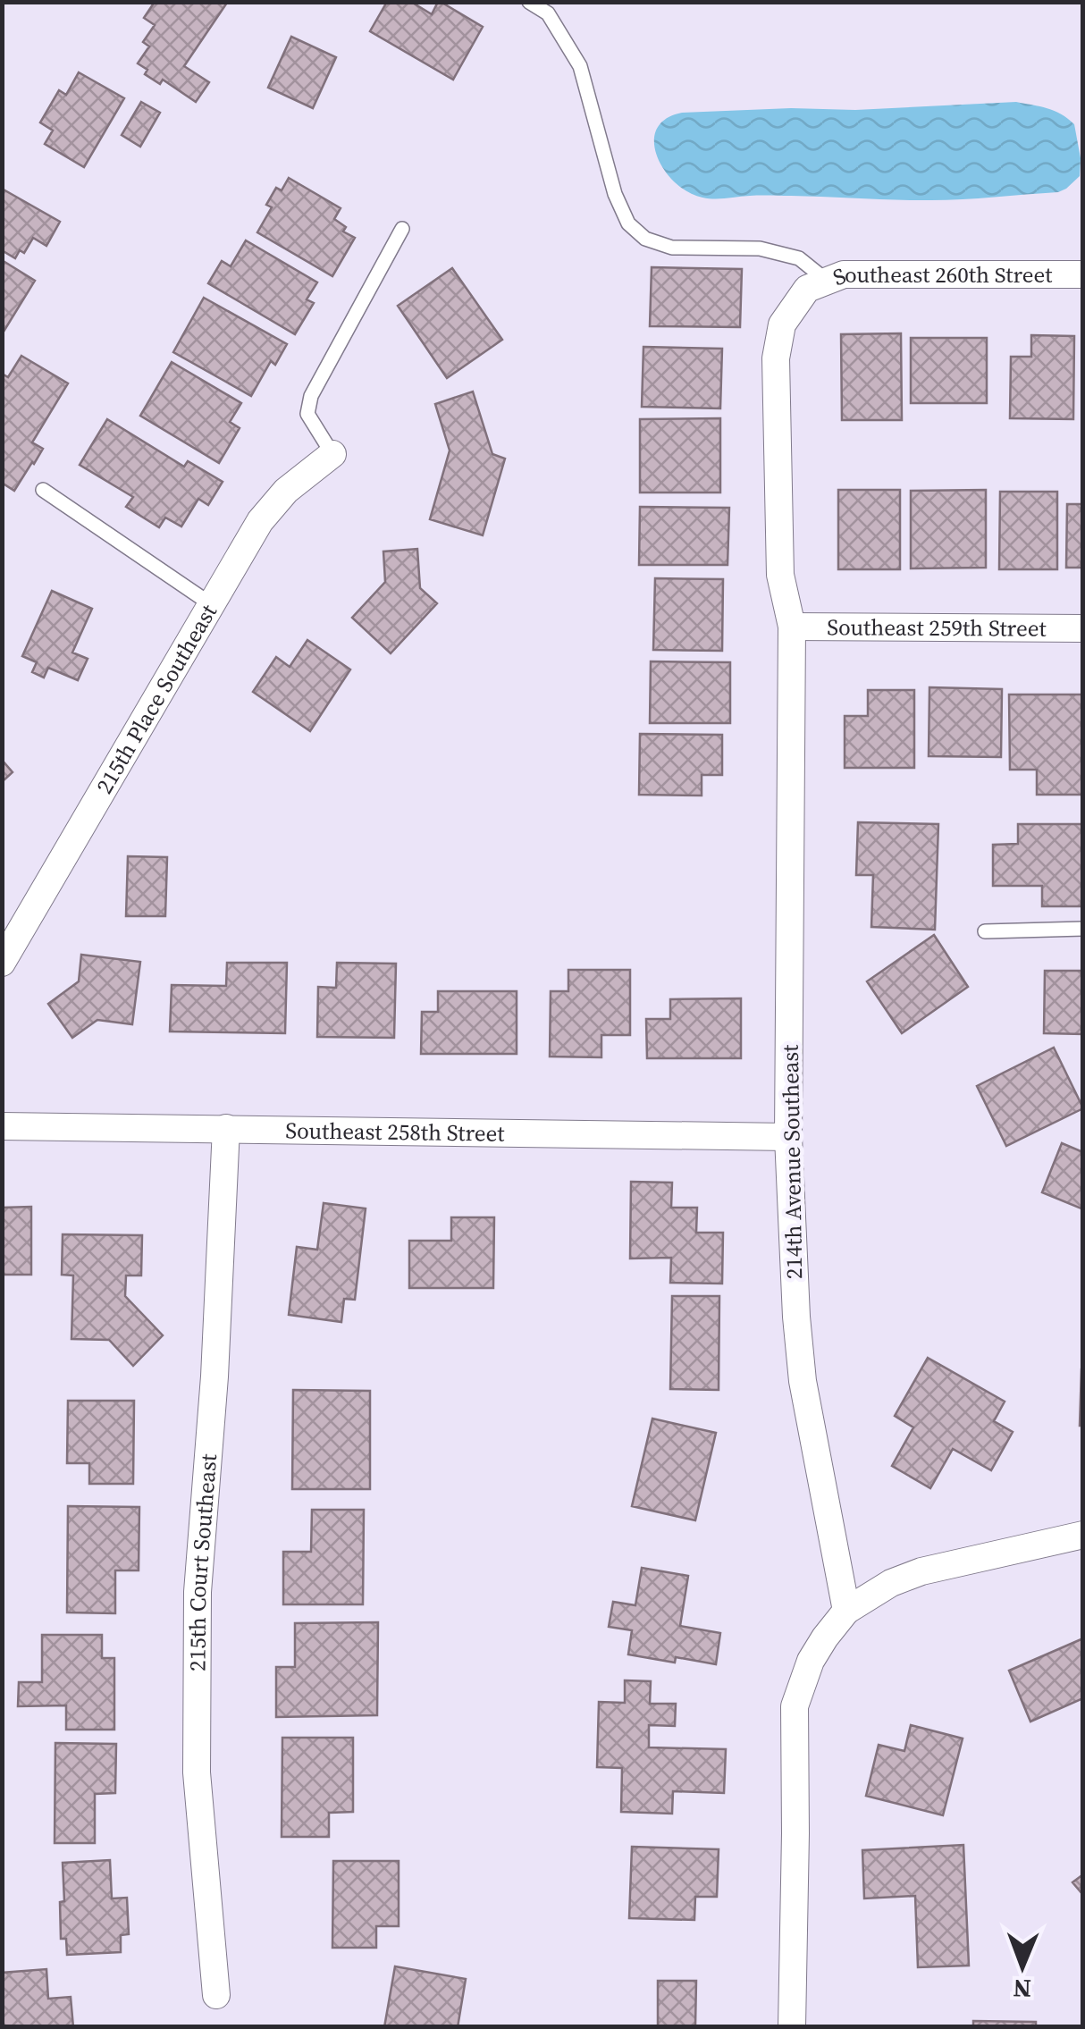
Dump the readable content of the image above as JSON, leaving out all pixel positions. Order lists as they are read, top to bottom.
{
  "streets": {
    "street": [
      "Southeast 260th Street",
      "Southeast 259th Street",
      "215th Place Southeast",
      "Southeast 258th Street",
      "214th Avenue Southeast",
      "215th Court Southeast"
    ]
  },
  "crossings": [
    ["Southeast 260th Street", "214th Avenue Southeast"],
    ["Southeast 259th Street", "214th Avenue Southeast"],
    ["Southeast 258th Street", "214th Avenue Southeast"],
    ["Southeast 258th Street", "215th Court Southeast"]
  ],
  "north": "bottom"
}
